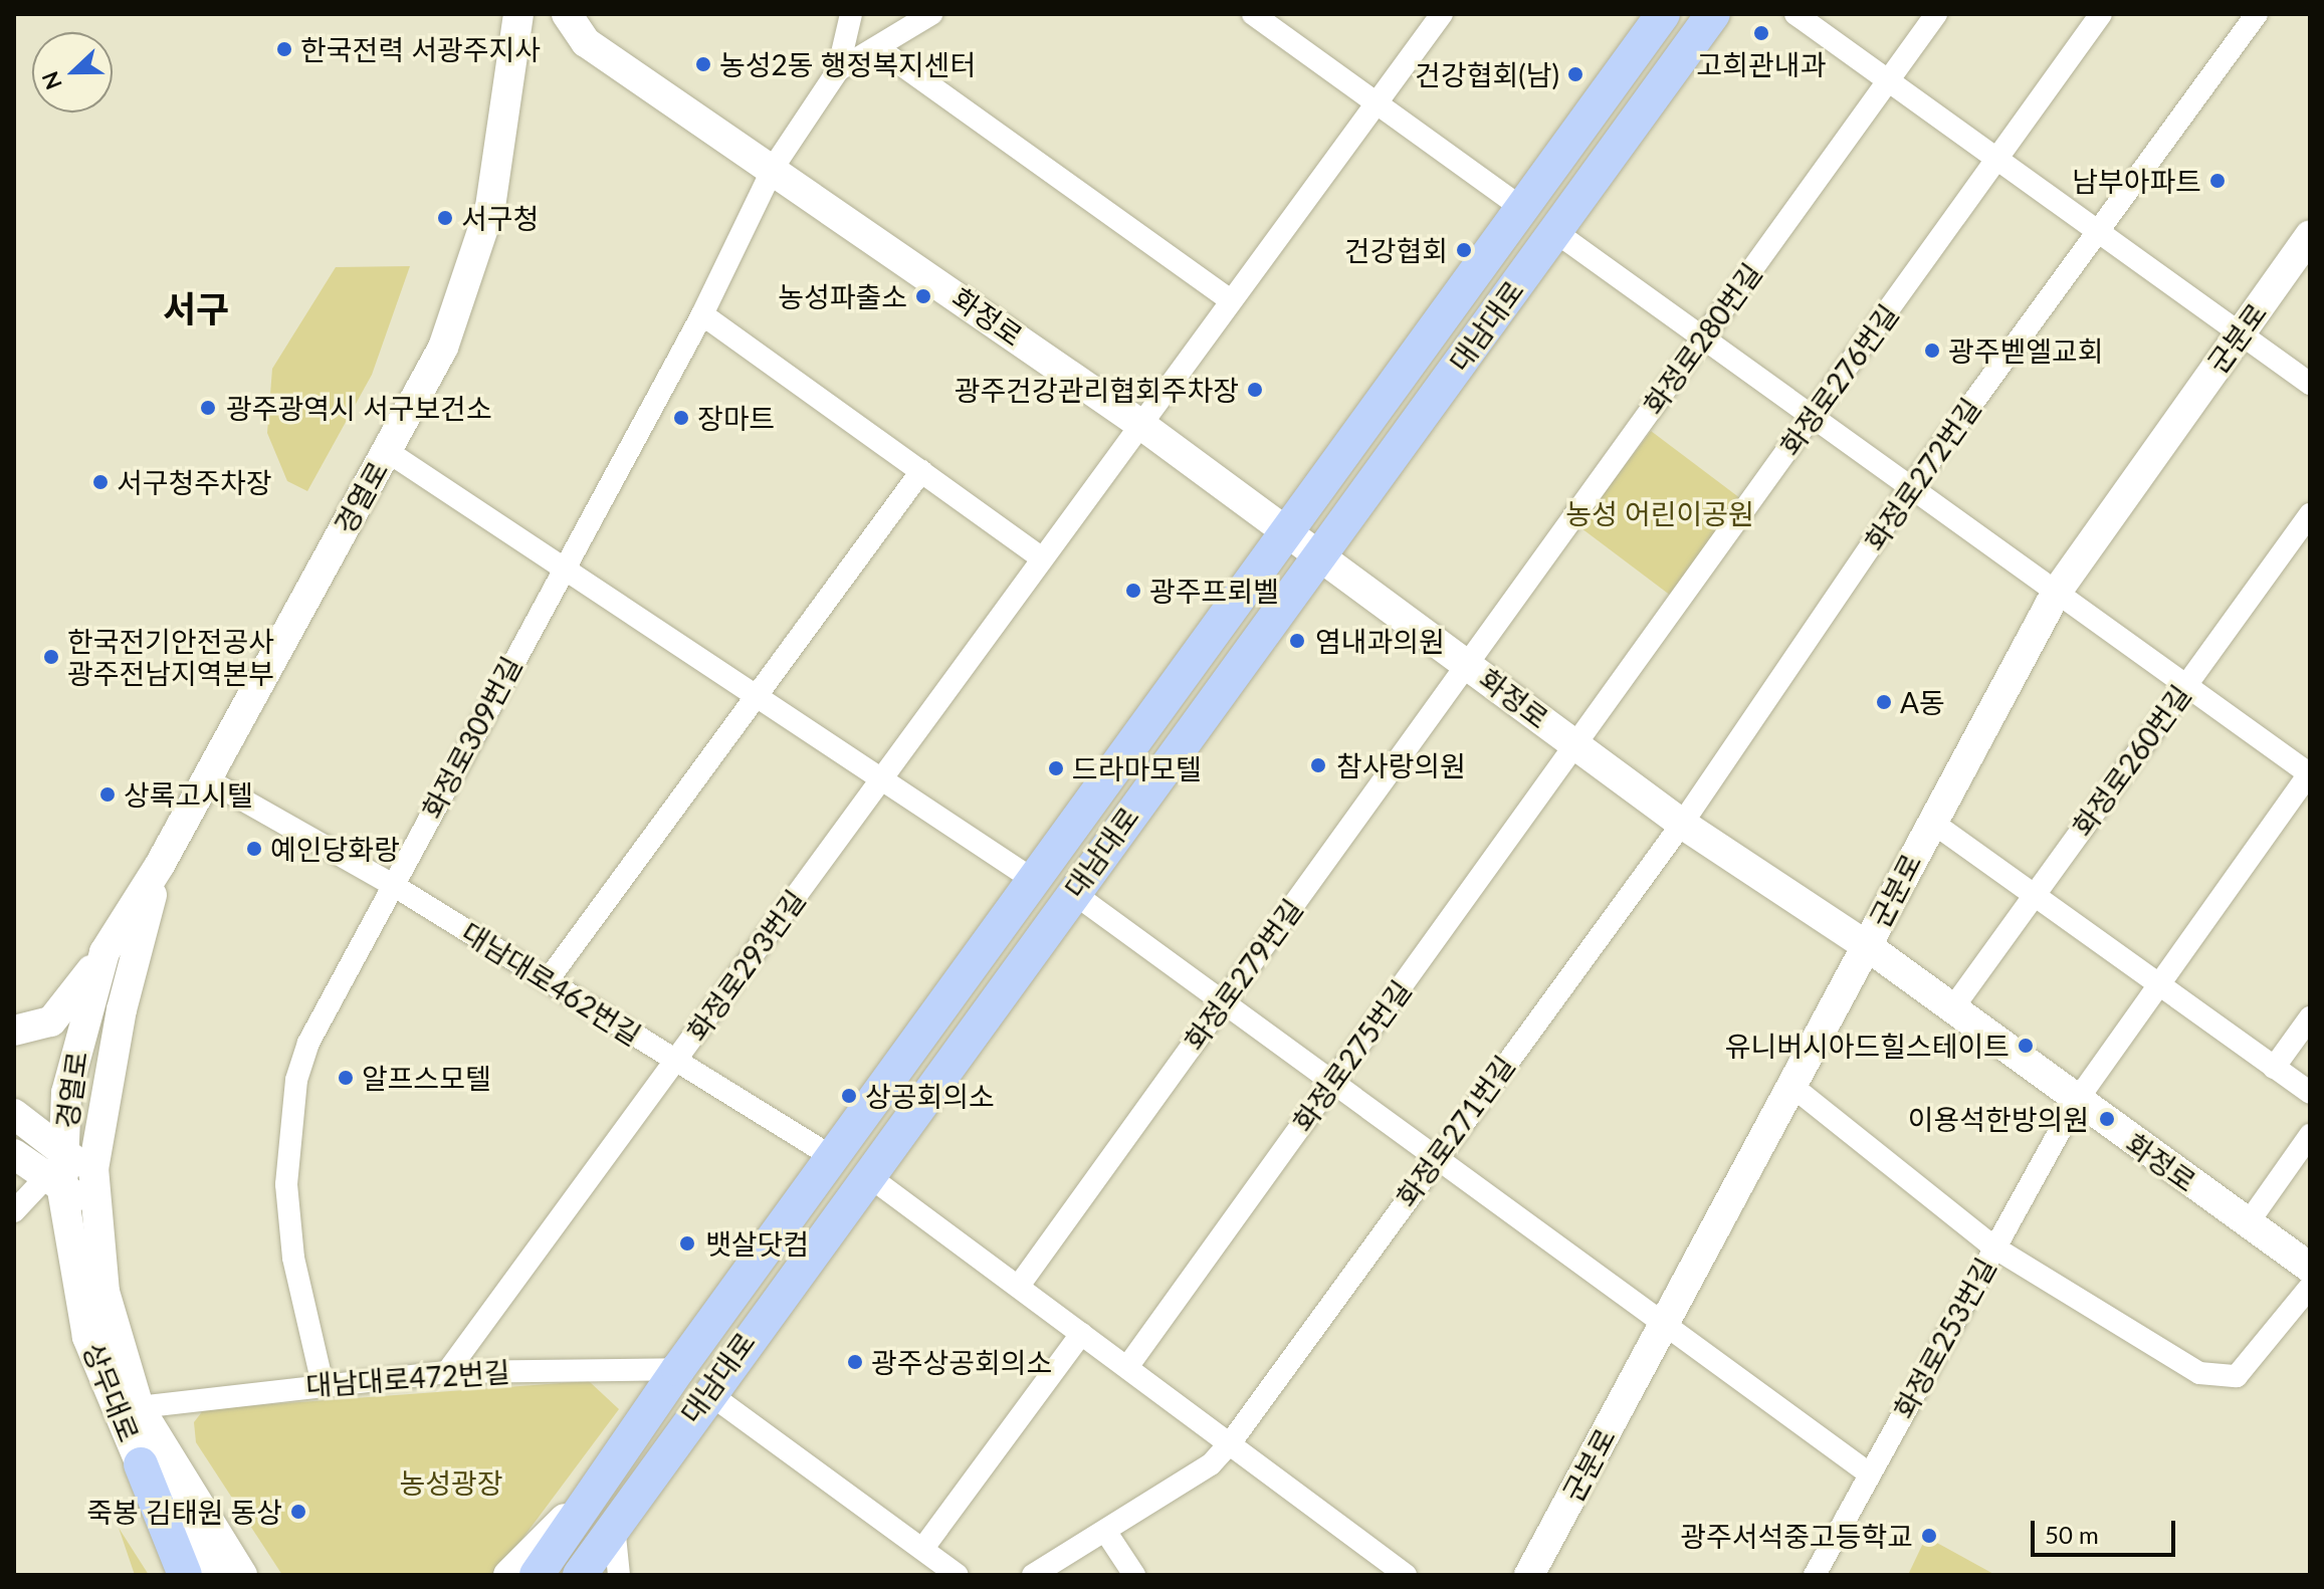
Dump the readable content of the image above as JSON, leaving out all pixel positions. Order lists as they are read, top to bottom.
{
  "streets": {
    "main road": ["대남대로"],
    "street": [
      "화정로",
      "군분로",
      "화정로280번길",
      "화정로276번길",
      "화정로272번길",
      "경열로",
      "화정로309번길",
      "화정로260번길",
      "화정로293번길",
      "화정로279번길",
      "대남대로462번길",
      "화정로275번길",
      "화정로271번길",
      "화정로253번길",
      "대남대로472번길",
      "상무대로"
    ]
  },
  "crossings": [
    ["화정로", "대남대로"],
    ["화정로", "군분로"],
    ["화정로", "화정로280번길"],
    ["화정로", "화정로276번길"],
    ["화정로", "화정로272번길"],
    ["화정로", "화정로309번길"],
    ["화정로", "화정로260번길"],
    ["화정로", "화정로293번길"],
    ["화정로", "화정로279번길"],
    ["화정로", "화정로275번길"],
    ["화정로", "화정로271번길"],
    ["화정로", "화정로253번길"],
    ["대남대로", "대남대로462번길"],
    ["대남대로", "대남대로472번길"],
    ["화정로280번길", "화정로279번길"],
    ["화정로276번길", "화정로275번길"],
    ["화정로272번길", "화정로271번길"],
    ["경열로", "대남대로462번길"],
    ["경열로", "상무대로"],
    ["화정로309번길", "대남대로462번길"],
    ["화정로309번길", "대남대로472번길"],
    ["화정로293번길", "대남대로462번길"],
    ["화정로293번길", "대남대로472번길"],
    ["대남대로472번길", "상무대로"]
  ],
  "districts": ["서구"],
  "parks": ["농성 어린이공원", "농성광장"],
  "places": [
    "고희관내과",
    "한국전력 서광주지사",
    "농성2동 행정복지센터",
    "건강협회(남)",
    "남부아파트",
    "서구청",
    "건강협회",
    "농성파출소",
    "광주벧엘교회",
    "광주건강관리협회주차장",
    "광주광역시 서구보건소",
    "장마트",
    "서구청주차장",
    "광주프뢰벨",
    "염내과의원",
    "한국전기안전공사 광주전남지역본부",
    "A동",
    "참사랑의원",
    "드라마모텔",
    "상록고시텔",
    "예인당화랑",
    "유니버시아드힐스테이트",
    "알프스모텔",
    "상공회의소",
    "이용석한방의원",
    "뱃살닷컴",
    "광주상공회의소",
    "죽봉 김태원 동상",
    "광주서석중고등학교"
  ],
  "scale_bar": "50 m",
  "north": "left"
}
